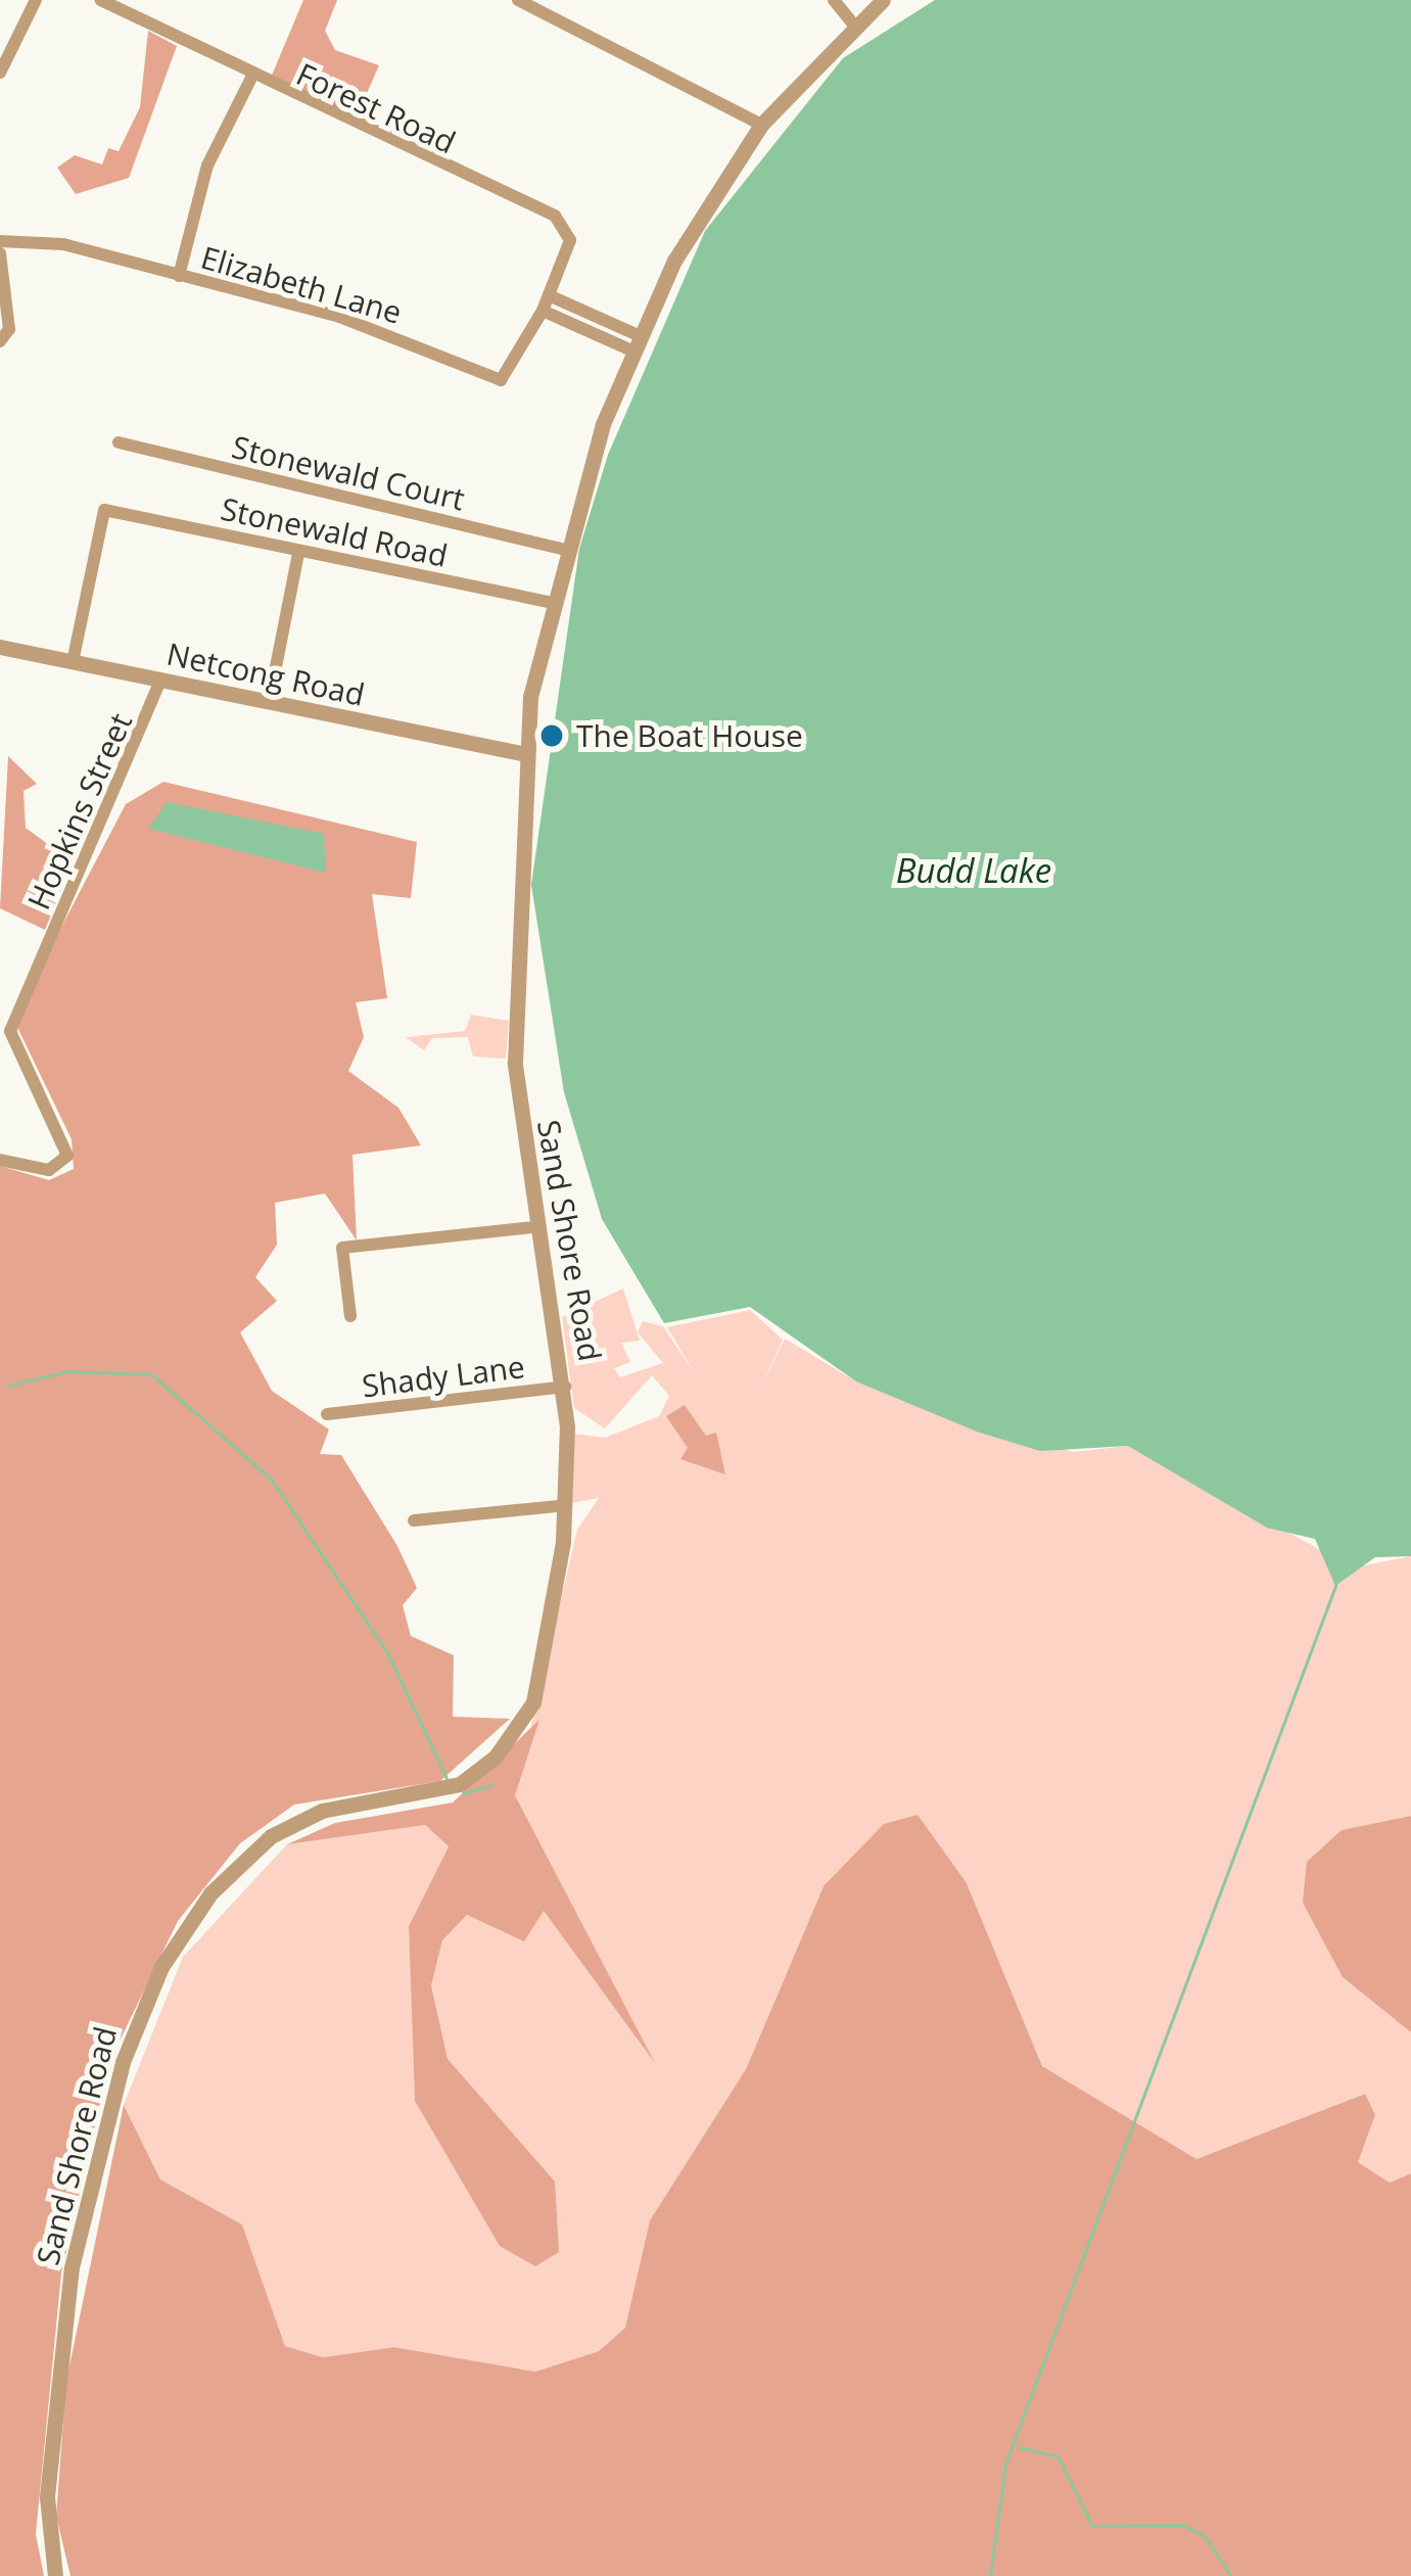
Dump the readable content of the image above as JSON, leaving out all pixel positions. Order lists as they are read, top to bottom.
{
  "streets": {
    "street": [
      "Forest Road",
      "Elizabeth Lane",
      "Stonewald Court",
      "Stonewald Road",
      "Netcong Road",
      "Hopkins Street",
      "Sand Shore Road",
      "Shady Lane"
    ]
  },
  "crossings": [
    ["Forest Road", "Elizabeth Lane"],
    ["Stonewald Court", "Sand Shore Road"],
    ["Stonewald Road", "Netcong Road"],
    ["Stonewald Road", "Sand Shore Road"],
    ["Netcong Road", "Hopkins Street"],
    ["Netcong Road", "Sand Shore Road"],
    ["Sand Shore Road", "Shady Lane"]
  ],
  "water": ["Budd Lake"],
  "places": ["The Boat House"]
}
